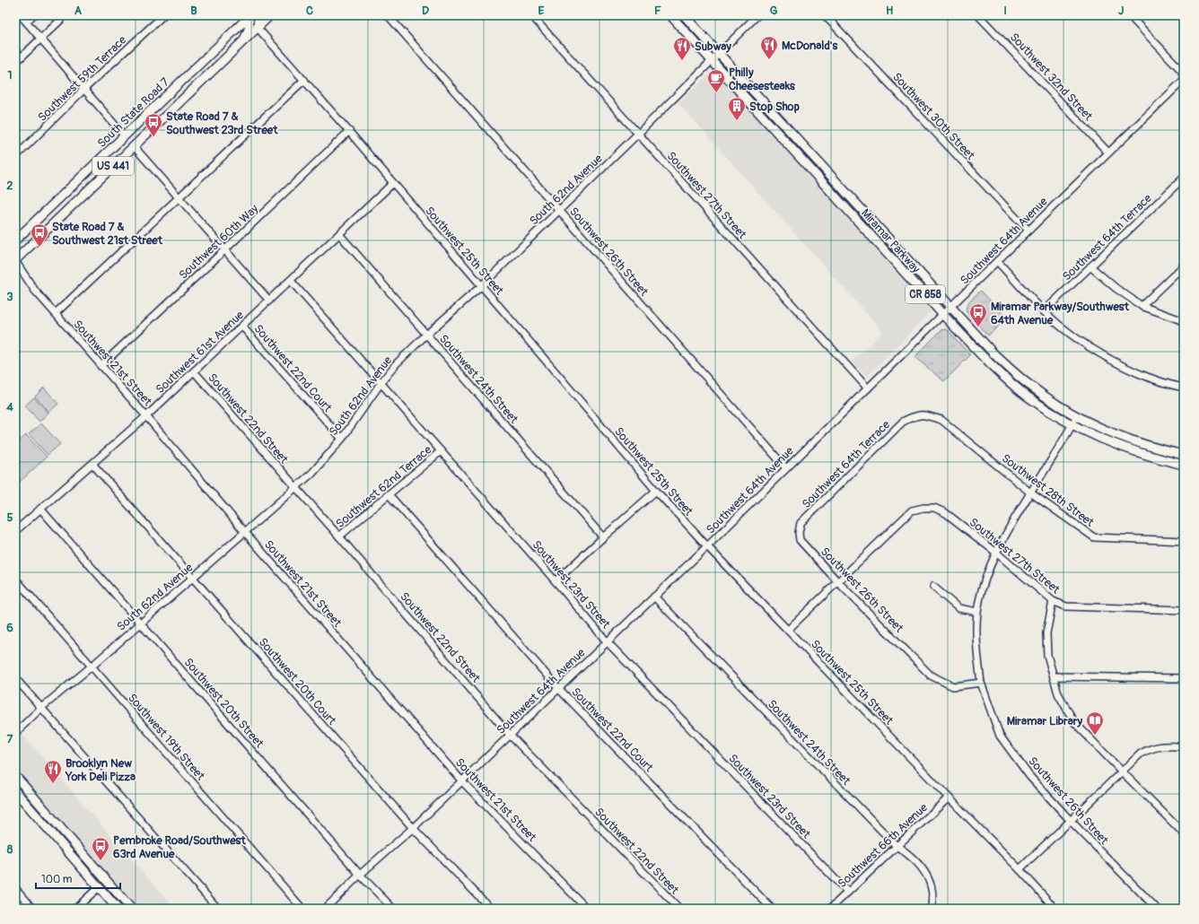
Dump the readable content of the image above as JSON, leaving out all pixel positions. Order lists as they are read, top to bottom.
{
  "streets": {
    "main road": [
      "South State Road 7",
      "US 441",
      "Miramar Parkway",
      "CR 858"
    ],
    "street": [
      "Southwest 32nd Street",
      "Southwest 59th Terrace",
      "Southwest 30th Street",
      "South 62nd Avenue",
      "Southwest 27th Street",
      "Southwest 64th Terrace",
      "Southwest 64th Avenue",
      "Southwest 60th Way",
      "Southwest 25th Street",
      "Southwest 26th Street",
      "Southwest 61st Avenue",
      "Southwest 21st Street",
      "Southwest 22nd Court",
      "Southwest 24th Street",
      "Southwest 22nd Street",
      "Southwest 62nd Terrace",
      "Southwest 28th Street",
      "Southwest 23rd Street",
      "Southwest 20th Court",
      "Southwest 20th Street",
      "Southwest 19th Street",
      "Southwest 66th Avenue"
    ]
  },
  "crossings": [
    ["Southwest 32nd Street", "Southwest 64th Avenue"],
    ["Southwest 30th Street", "Southwest 64th Avenue"],
    ["US 441", "Southwest 25th Street"],
    ["US 441", "Southwest 21st Street"],
    ["South 62nd Avenue", "Southwest 27th Street"],
    ["South 62nd Avenue", "Miramar Parkway"],
    ["South 62nd Avenue", "Southwest 25th Street"],
    ["South 62nd Avenue", "Southwest 26th Street"],
    ["South 62nd Avenue", "Southwest 21st Street"],
    ["South 62nd Avenue", "Southwest 22nd Court"],
    ["South 62nd Avenue", "Southwest 24th Street"],
    ["South 62nd Avenue", "Southwest 22nd Street"],
    ["South 62nd Avenue", "Southwest 23rd Street"],
    ["South 62nd Avenue", "Southwest 20th Court"],
    ["South 62nd Avenue", "Southwest 20th Street"],
    ["South 62nd Avenue", "Southwest 19th Street"],
    ["Southwest 27th Street", "Southwest 64th Avenue"],
    ["Southwest 27th Street", "Southwest 26th Street"],
    ["Southwest 64th Terrace", "Southwest 26th Street"],
    ["Southwest 64th Terrace", "Southwest 28th Street"],
    ["Miramar Parkway", "Southwest 64th Avenue"],
    ["Southwest 64th Avenue", "Southwest 25th Street"],
    ["Southwest 64th Avenue", "Southwest 26th Street"],
    ["Southwest 64th Avenue", "Southwest 21st Street"],
    ["Southwest 64th Avenue", "Southwest 22nd Court"],
    ["Southwest 64th Avenue", "Southwest 24th Street"],
    ["Southwest 64th Avenue", "Southwest 22nd Street"],
    ["Southwest 64th Avenue", "Southwest 23rd Street"],
    ["Southwest 64th Avenue", "Southwest 20th Court"],
    ["Southwest 64th Avenue", "Southwest 20th Street"],
    ["Southwest 60th Way", "Southwest 25th Street"],
    ["Southwest 60th Way", "Southwest 21st Street"],
    ["Southwest 25th Street", "Southwest 61st Avenue"],
    ["Southwest 25th Street", "Southwest 66th Avenue"],
    ["Southwest 61st Avenue", "Southwest 21st Street"],
    ["Southwest 61st Avenue", "Southwest 22nd Court"],
    ["Southwest 61st Avenue", "Southwest 24th Street"],
    ["Southwest 61st Avenue", "Southwest 22nd Street"],
    ["Southwest 61st Avenue", "Southwest 23rd Street"],
    ["Southwest 61st Avenue", "Southwest 20th Court"],
    ["Southwest 61st Avenue", "Southwest 20th Street"],
    ["Southwest 22nd Court", "Southwest 62nd Terrace"],
    ["Southwest 24th Street", "Southwest 66th Avenue"],
    ["Southwest 22nd Street", "Southwest 62nd Terrace"],
    ["Southwest 62nd Terrace", "Southwest 23rd Street"],
    ["Southwest 23rd Street", "Southwest 66th Avenue"]
  ],
  "places": {
    "restaurant": ["McDonald's", "Subway", "Brooklyn New York Deli Pizza"],
    "cafe": ["Philly Cheesesteaks"],
    "building": ["Stop Shop"],
    "bus stop": [
      "State Road 7 & Southwest 23rd Street",
      "State Road 7 & Southwest 21st Street",
      "Miramar Parkway/Southwest 64th Avenue",
      "Pembroke Road/Southwest 63rd Avenue"
    ],
    "library": ["Miramar Library"]
  },
  "scale_bar": "100 m",
  "grid": {
    "columns": [
      "A",
      "B",
      "C",
      "D",
      "E",
      "F",
      "G",
      "H",
      "I",
      "J"
    ],
    "rows": [
      "1",
      "2",
      "3",
      "4",
      "5",
      "6",
      "7",
      "8"
    ]
  }
}
